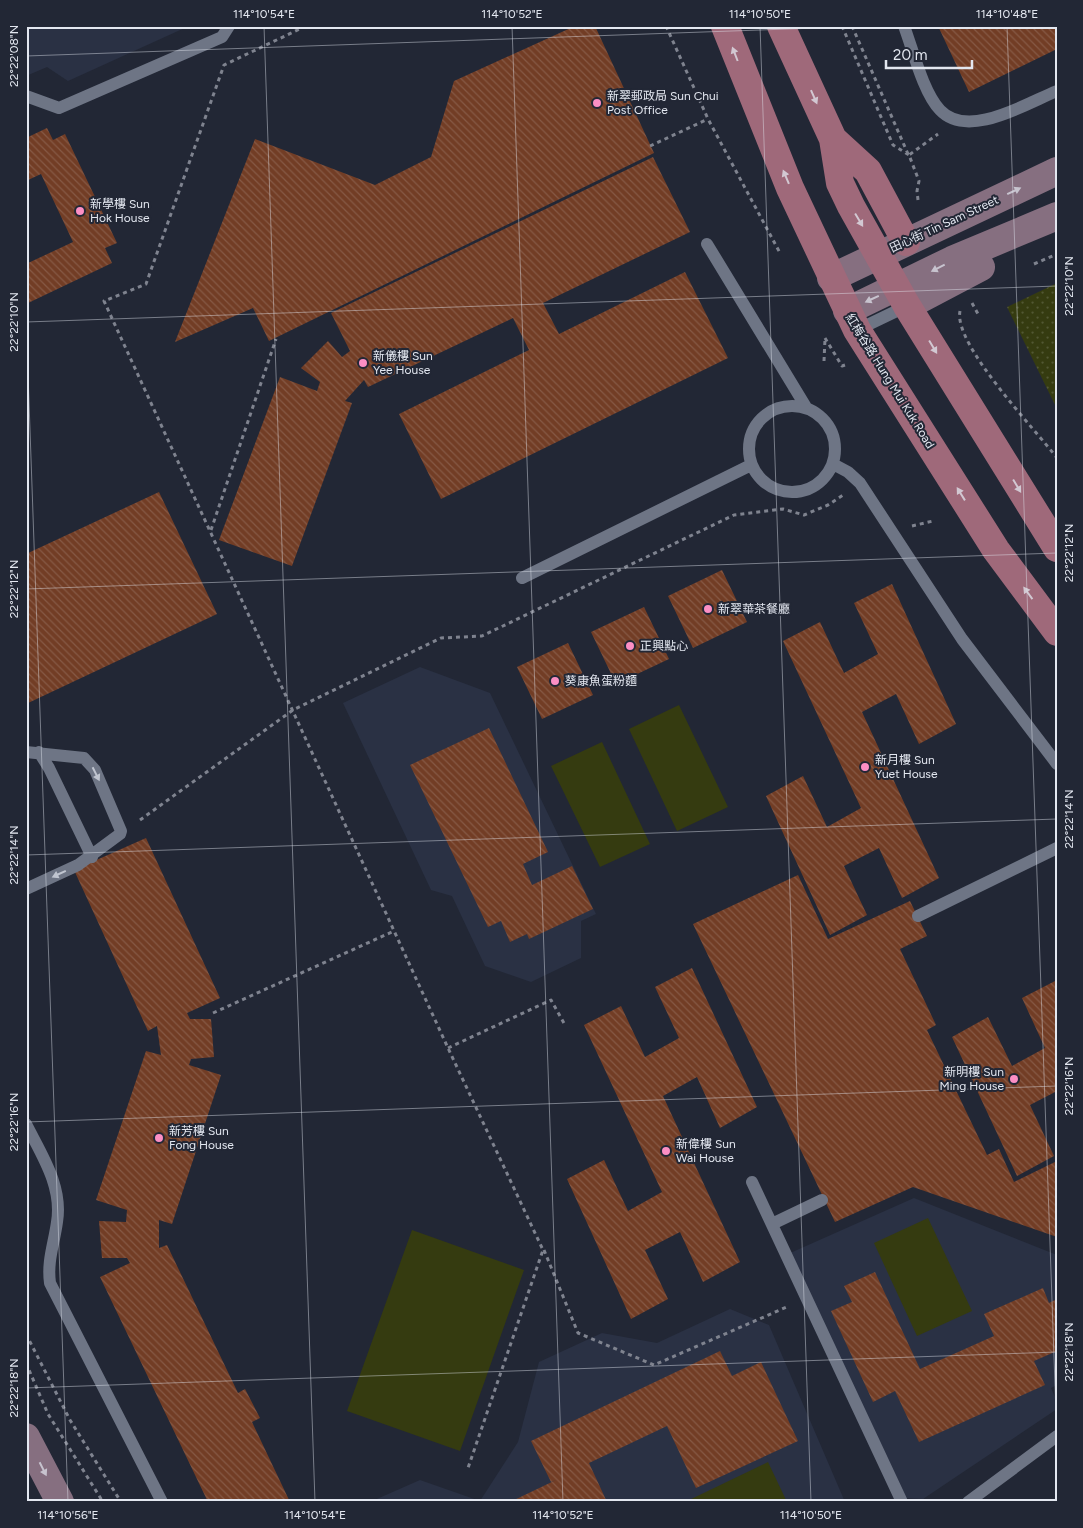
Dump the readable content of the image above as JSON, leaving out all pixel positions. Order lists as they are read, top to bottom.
{
  "streets": {
    "main road": ["田心街 Tin Sam Street", "紅梅谷路 Hung Mui Kuk Road"]
  },
  "crossings": [
    ["田心街 Tin Sam Street", "紅梅谷路 Hung Mui Kuk Road"]
  ],
  "places": [
    "新翠郵政局 Sun Chui Post Office",
    "新學樓 Sun Hok House",
    "新儀樓 Sun Yee House",
    "新翠華茶餐廳",
    "正興點心",
    "葵康魚蛋粉麵",
    "新月樓 Sun Yuet House",
    "新明樓 Sun Ming House",
    "新芳樓 Sun Fong House",
    "新偉樓 Sun Wai House"
  ],
  "scale_bar": "20 m",
  "coordinates": [
    "114°10'54\"E",
    "114°10'52\"E",
    "114°10'50\"E",
    "114°10'48\"E",
    "22°22'08\"N",
    "22°22'10\"N",
    "22°22'12\"N",
    "22°22'14\"N",
    "22°22'16\"N",
    "22°22'18\"N",
    "114°10'56\"E"
  ]
}
